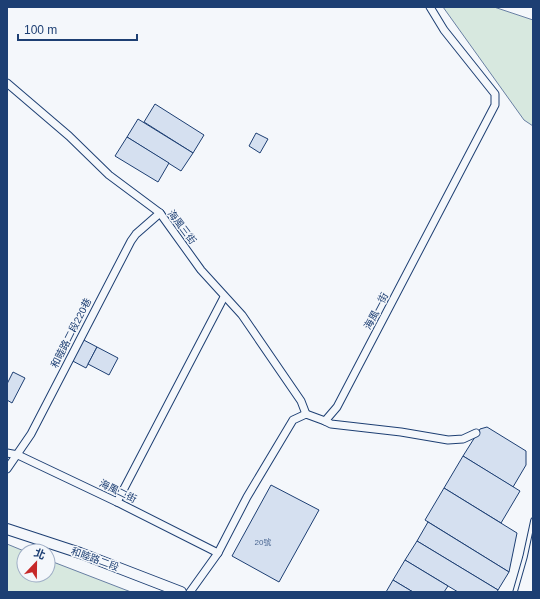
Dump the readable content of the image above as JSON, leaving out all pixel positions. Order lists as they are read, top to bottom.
{
  "streets": {
    "street": [
      "海風三街",
      "海風一街",
      "和睦路二段220巷",
      "海風二街",
      "和睦路二段"
    ]
  },
  "crossings": [
    ["海風三街", "和睦路二段220巷"],
    ["和睦路二段220巷", "海風二街"]
  ],
  "house_numbers": ["20號"],
  "scale_bar": "100 m",
  "north": "top"
}
